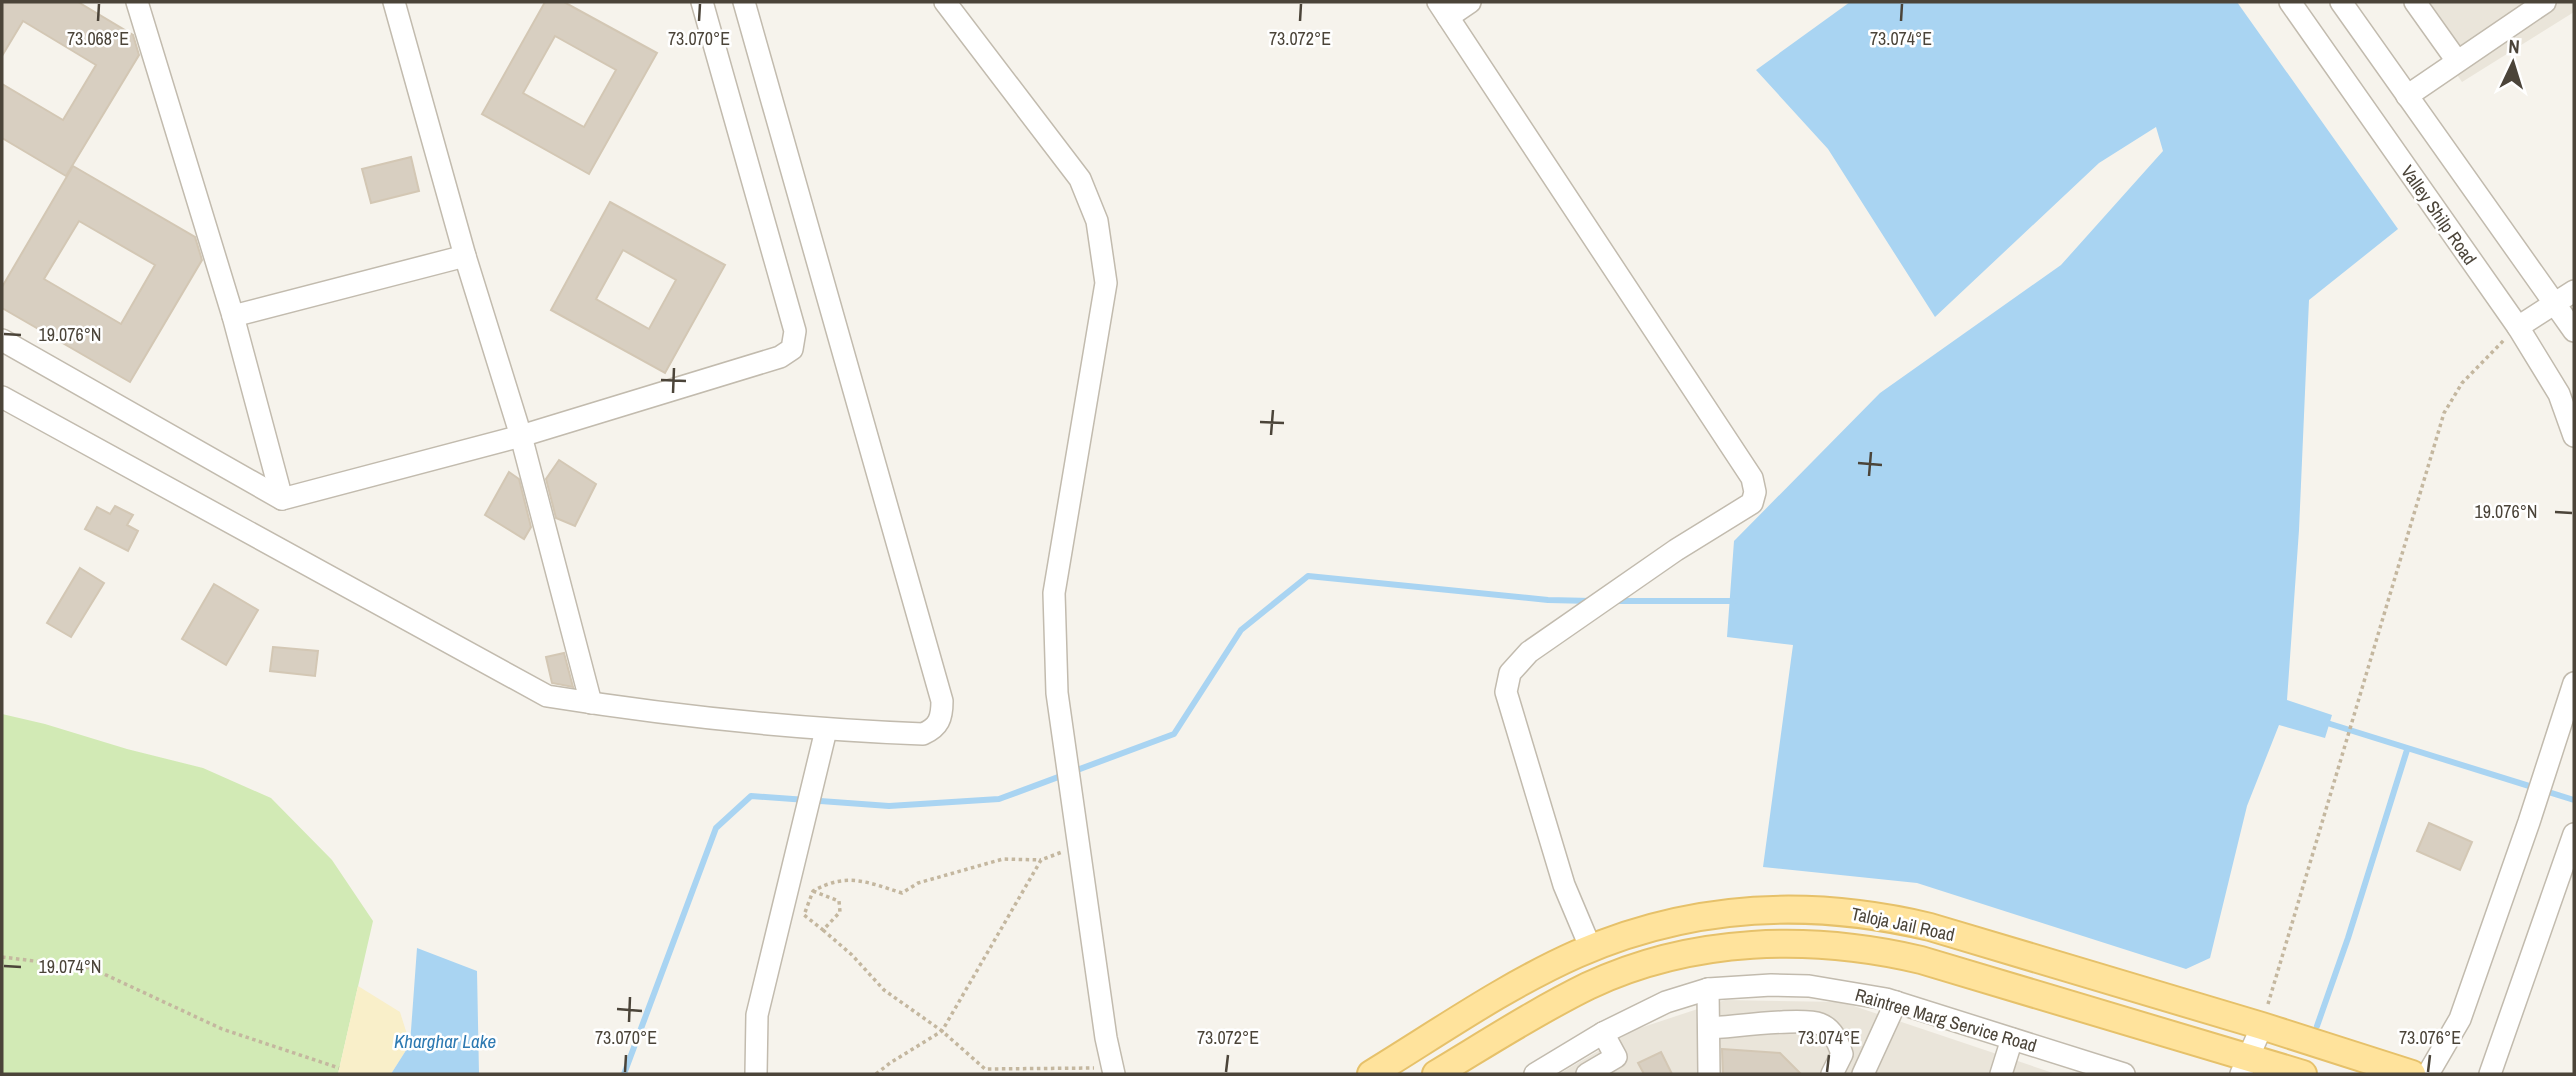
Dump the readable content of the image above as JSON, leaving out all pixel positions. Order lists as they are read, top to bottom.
{
  "streets": {
    "main road": ["Taloja Jail Road"],
    "street": ["Valley Shilp Road", "Raintree Marg Service Road"]
  },
  "water": ["Kharghar Lake"],
  "north": "top",
  "coordinates": [
    "73.068°E",
    "73.070°E",
    "73.072°E",
    "73.074°E",
    "19.076°N",
    "19.074°N",
    "73.076°E"
  ]
}
